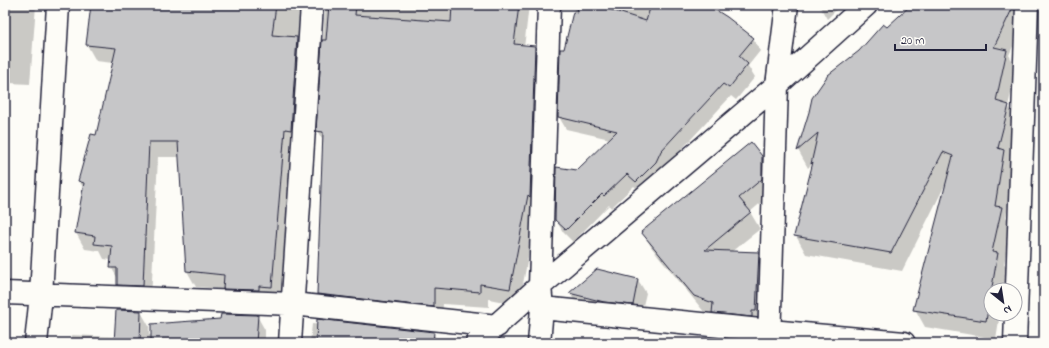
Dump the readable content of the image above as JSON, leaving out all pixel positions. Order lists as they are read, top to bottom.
{
  "scale_bar": "20 m",
  "north": "bottom right"
}
